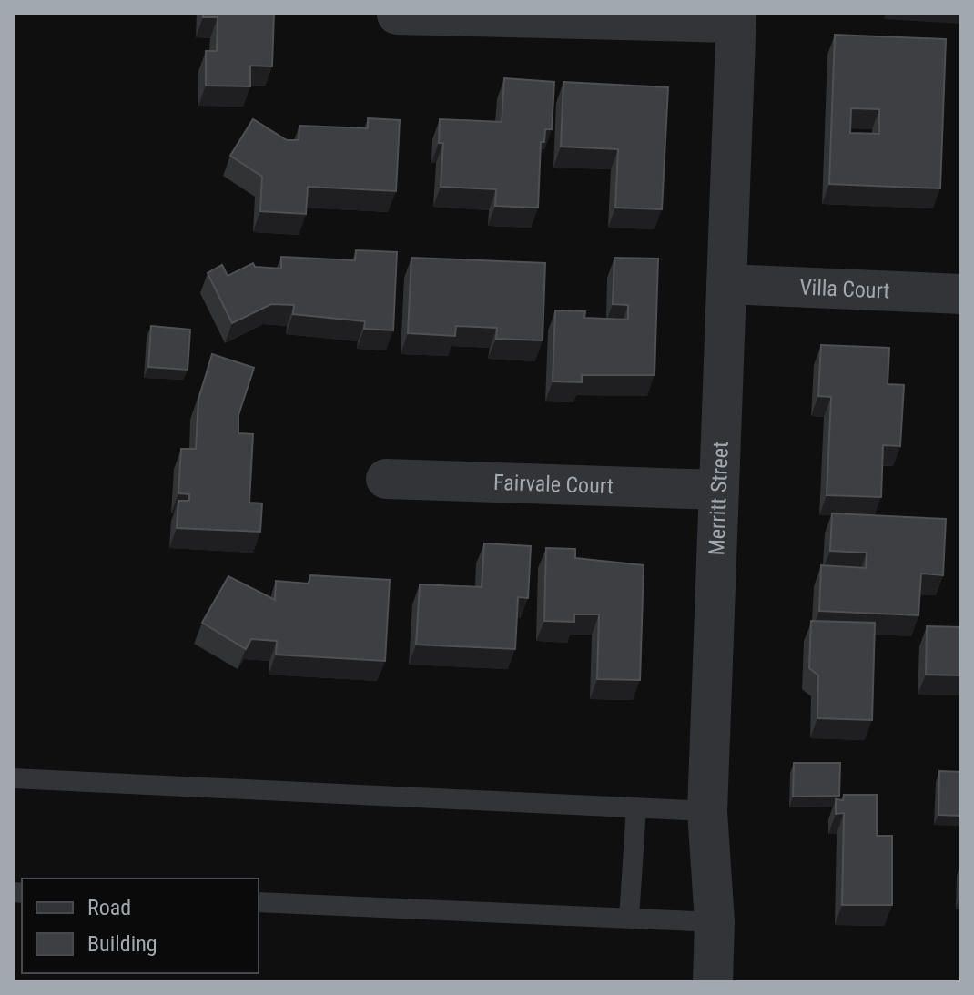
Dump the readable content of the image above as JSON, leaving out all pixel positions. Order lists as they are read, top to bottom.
{
  "streets": {
    "street": ["Villa Court", "Fairvale Court", "Merritt Street"]
  },
  "crossings": [
    ["Villa Court", "Merritt Street"],
    ["Fairvale Court", "Merritt Street"]
  ],
  "legend": ["Road", "Building"]
}
